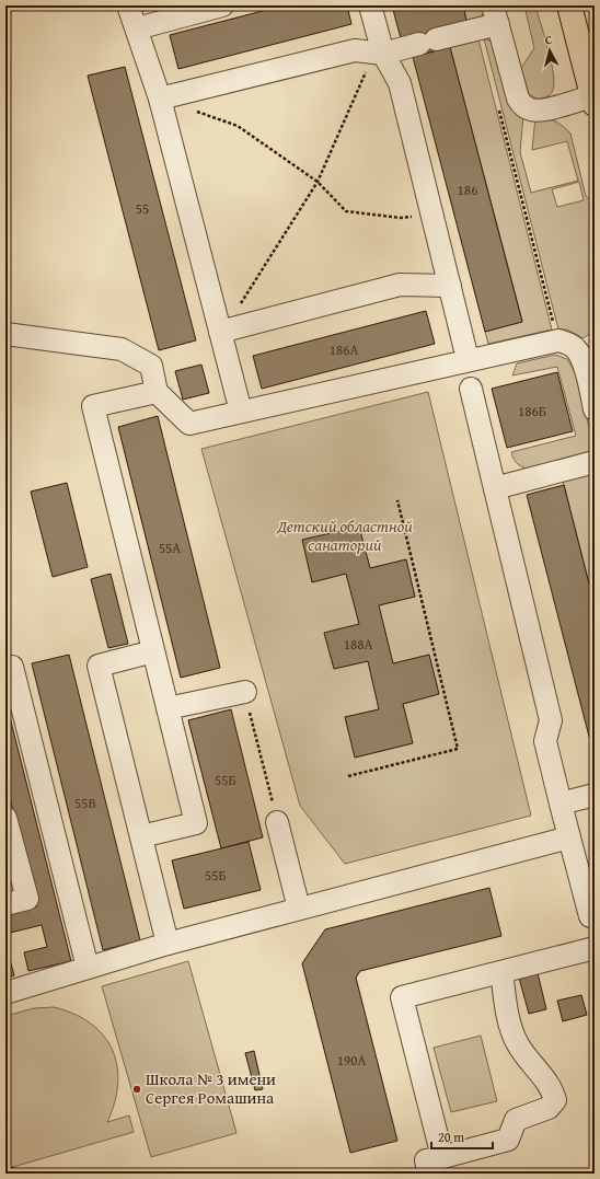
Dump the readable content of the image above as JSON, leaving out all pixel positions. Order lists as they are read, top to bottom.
{
  "parks": ["Детский областной санаторий"],
  "places": ["Школа № 3 имени Сергея Ромашина"],
  "house_numbers": [
    "186",
    "55",
    "186А",
    "186Б",
    "55А",
    "188А",
    "55Б",
    "55В",
    "55Б",
    "190А"
  ],
  "scale_bar": "20 m",
  "north": "top"
}
